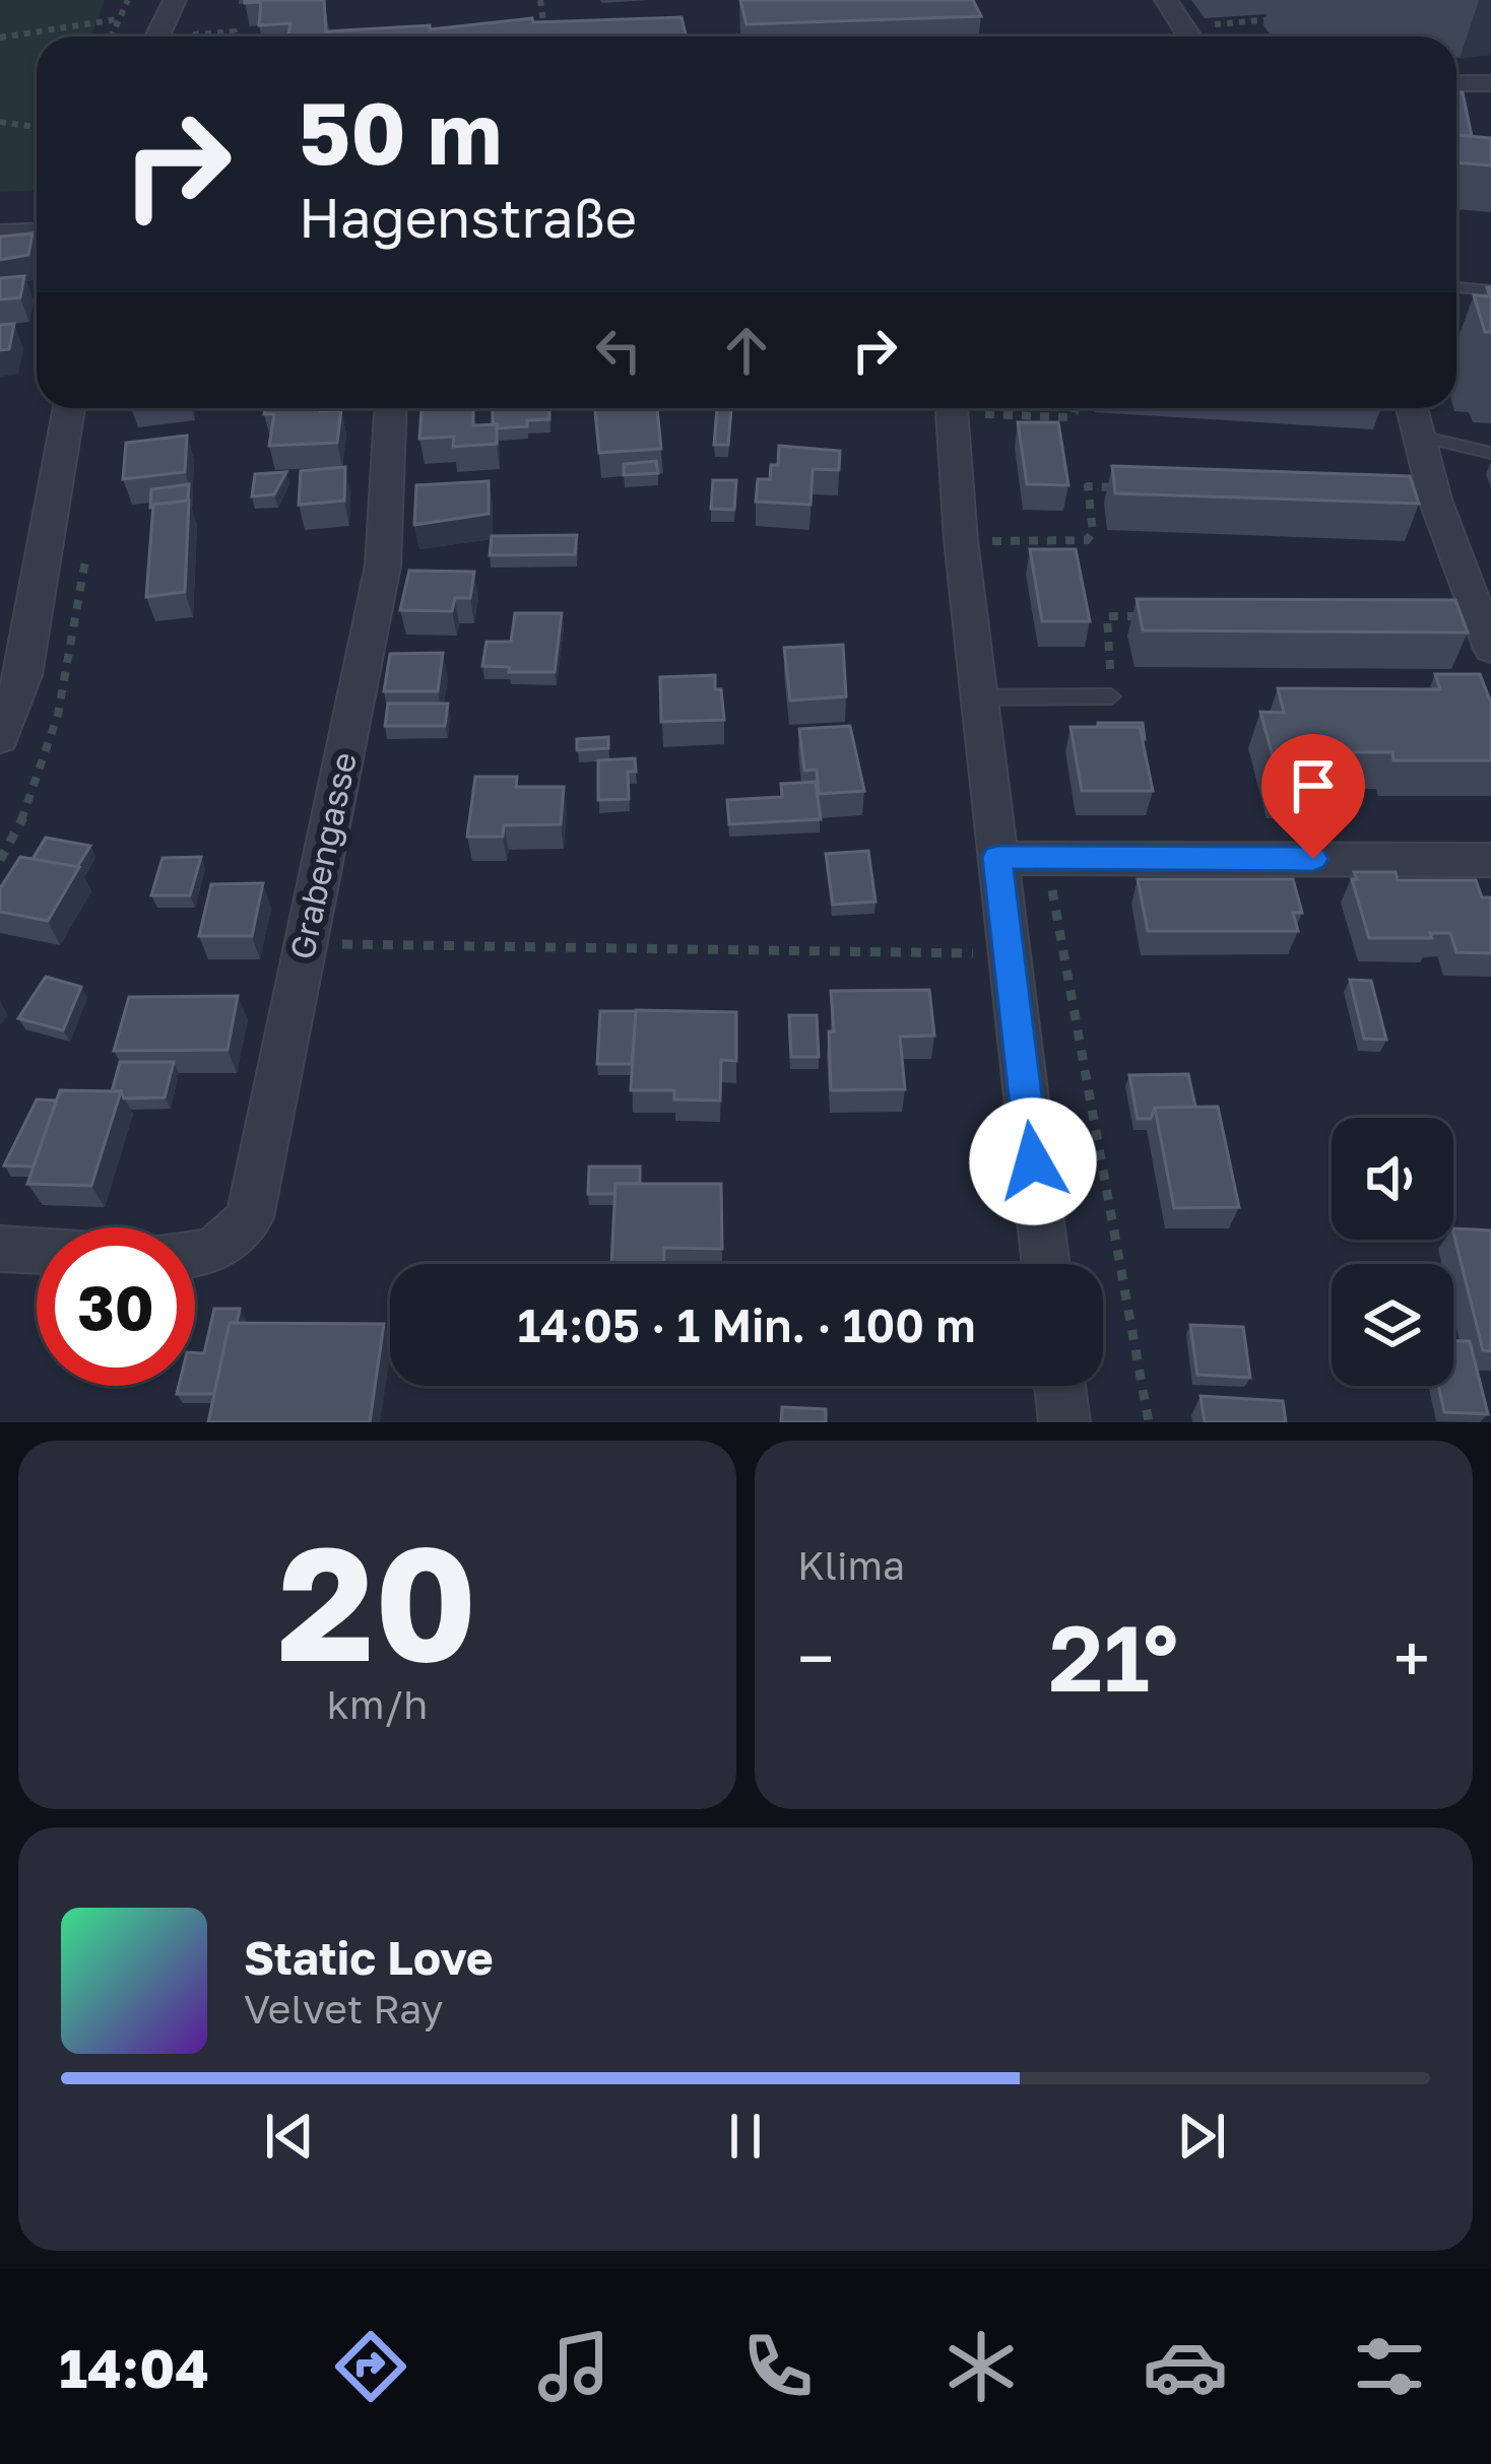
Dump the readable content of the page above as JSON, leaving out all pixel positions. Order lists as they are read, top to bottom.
{
  "streets": {
    "street": ["Grabengasse"]
  },
  "page": {
    "turn": ["50 m", "Hagenstraße"],
    "limit": "30",
    "trip": "14:05 · 1 Min. · 100 m",
    "tile": [
      ["20", "km/h"],
      "Klima"
    ],
    "heat": ["−", "21°", "+"],
    "song": ["Static Love", "Velvet Ray"],
    "tabs": "14:04"
  }
}
